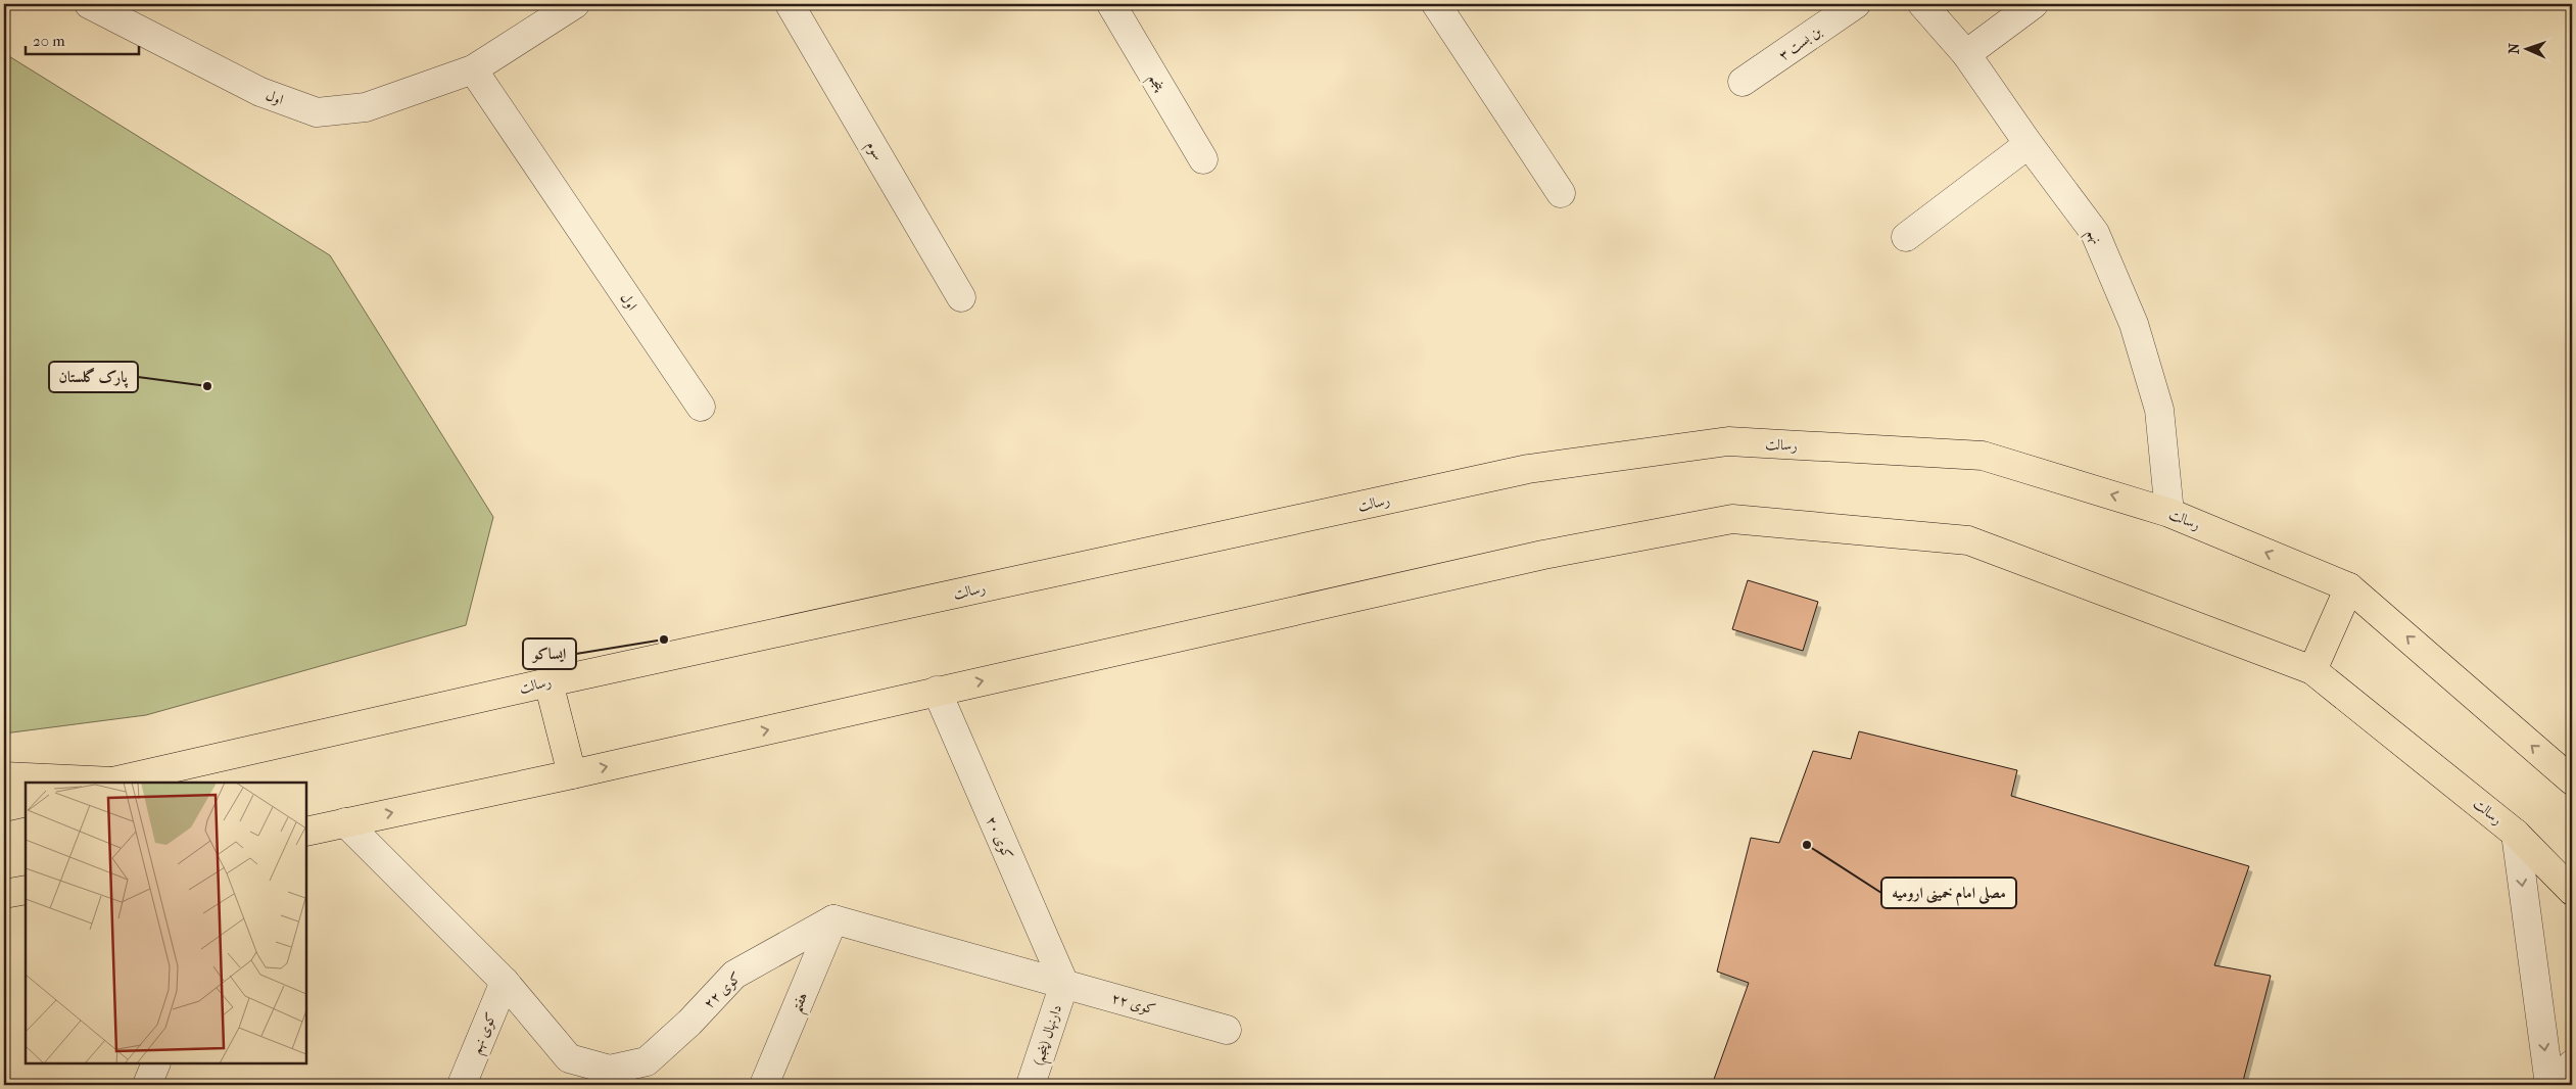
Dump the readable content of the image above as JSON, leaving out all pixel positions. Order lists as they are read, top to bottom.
{
  "streets": {
    "main road": ["رسالت"],
    "street": [
      "بن بست ۳",
      "پنجم",
      "اول",
      "سوم",
      "نهم",
      "کوی ۲۰",
      "کوی ۲۲",
      "هفتم",
      "کوی نهم",
      "دارنهال (پنجم)"
    ]
  },
  "crossings": [
    ["نهم", "رسالت"],
    ["رسالت", "کوی ۲۰"],
    ["رسالت", "کوی ۲۲"],
    ["کوی ۲۰", "کوی ۲۲"],
    ["کوی ۲۰", "دارنهال (پنجم)"],
    ["کوی ۲۲", "هفتم"],
    ["کوی ۲۲", "کوی نهم"],
    ["کوی ۲۲", "دارنهال (پنجم)"]
  ],
  "places": ["پارک گلستان", "ایساکو", "مصلی امام خمینی ارومیه"],
  "scale_bar": "20 m",
  "north": "left"
}
